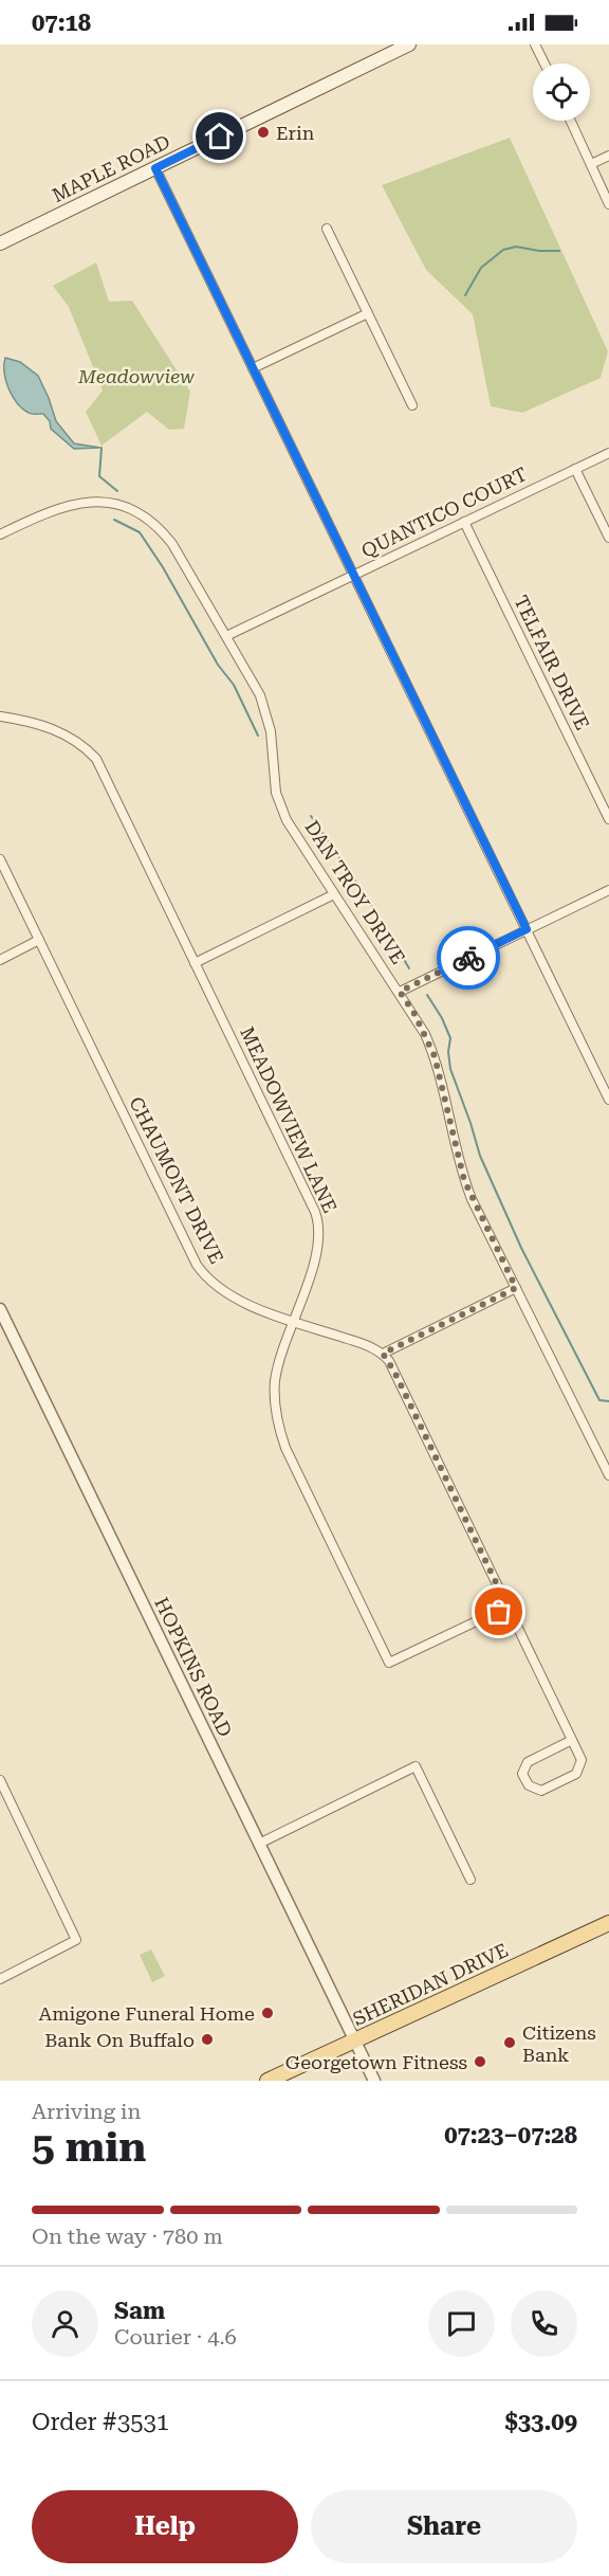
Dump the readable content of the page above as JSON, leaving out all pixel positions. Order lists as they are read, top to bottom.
{
  "streets": {
    "main road": ["MAPLE ROAD", "SHERIDAN DRIVE"],
    "street": [
      "QUANTICO COURT",
      "TELFAIR DRIVE",
      "DAN TROY DRIVE",
      "MEADOWVIEW LANE",
      "CHAUMONT DRIVE",
      "HOPKINS ROAD"
    ]
  },
  "crossings": [
    ["QUANTICO COURT", "TELFAIR DRIVE"],
    ["QUANTICO COURT", "DAN TROY DRIVE"],
    ["MEADOWVIEW LANE", "CHAUMONT DRIVE"],
    ["HOPKINS ROAD", "SHERIDAN DRIVE"]
  ],
  "parks": ["Meadowview"],
  "places": [
    "Erin",
    "Amigone Funeral Home",
    "Bank On Buffalo",
    "Citizens Bank",
    "Georgetown Fitness"
  ],
  "page": {
    "status": "07:18",
    "heading": ["5 min", "Arriving in", "07:23–07:28"],
    "panel": [
      "Sam",
      "Courier · 4.6",
      "Order #3531",
      "$33.09"
    ],
    "bar": "On the way · 780 m",
    "buttons": ["Help", "Share"]
  }
}
